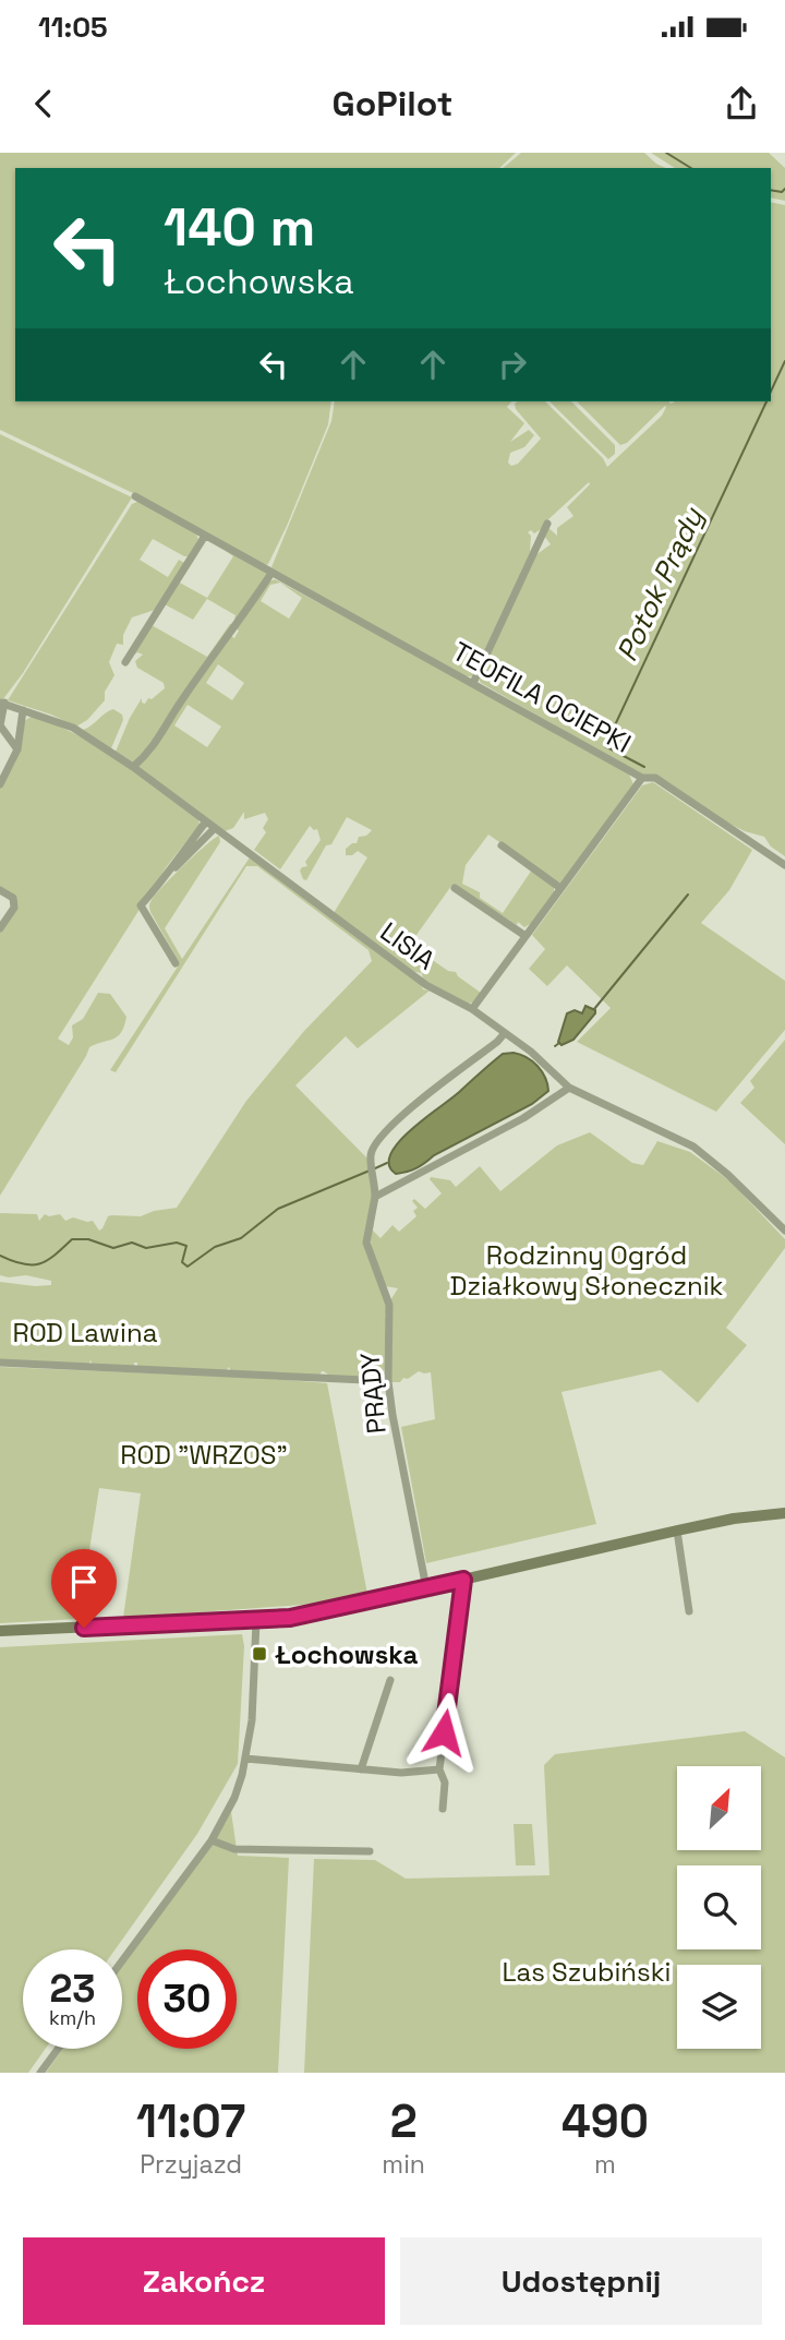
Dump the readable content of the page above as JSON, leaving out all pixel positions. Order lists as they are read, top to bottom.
{
  "streets": {
    "street": ["TEOFILA OCIEPKI", "LISIA", "PRĄDY"]
  },
  "crossings": [
    ["LISIA", "PRĄDY"]
  ],
  "water": ["Potok Prądy"],
  "parks": [
    "Rodzinny Ogród Działkowy Słonecznik",
    "ROD Lawina",
    "ROD \"WRZOS\"",
    "Las Szubiński"
  ],
  "places": {
    "transit": ["Łochowska"]
  },
  "north": "top right",
  "page": {
    "status": "11:05",
    "header": "GoPilot",
    "turn": ["140 m", "Łochowska"],
    "speed": "23 km/h",
    "limit": "30",
    "eta": [
      "11:07",
      "Przyjazd",
      "2",
      "min",
      "490",
      "m"
    ],
    "buttons": ["Zakończ", "Udostępnij"]
  }
}
